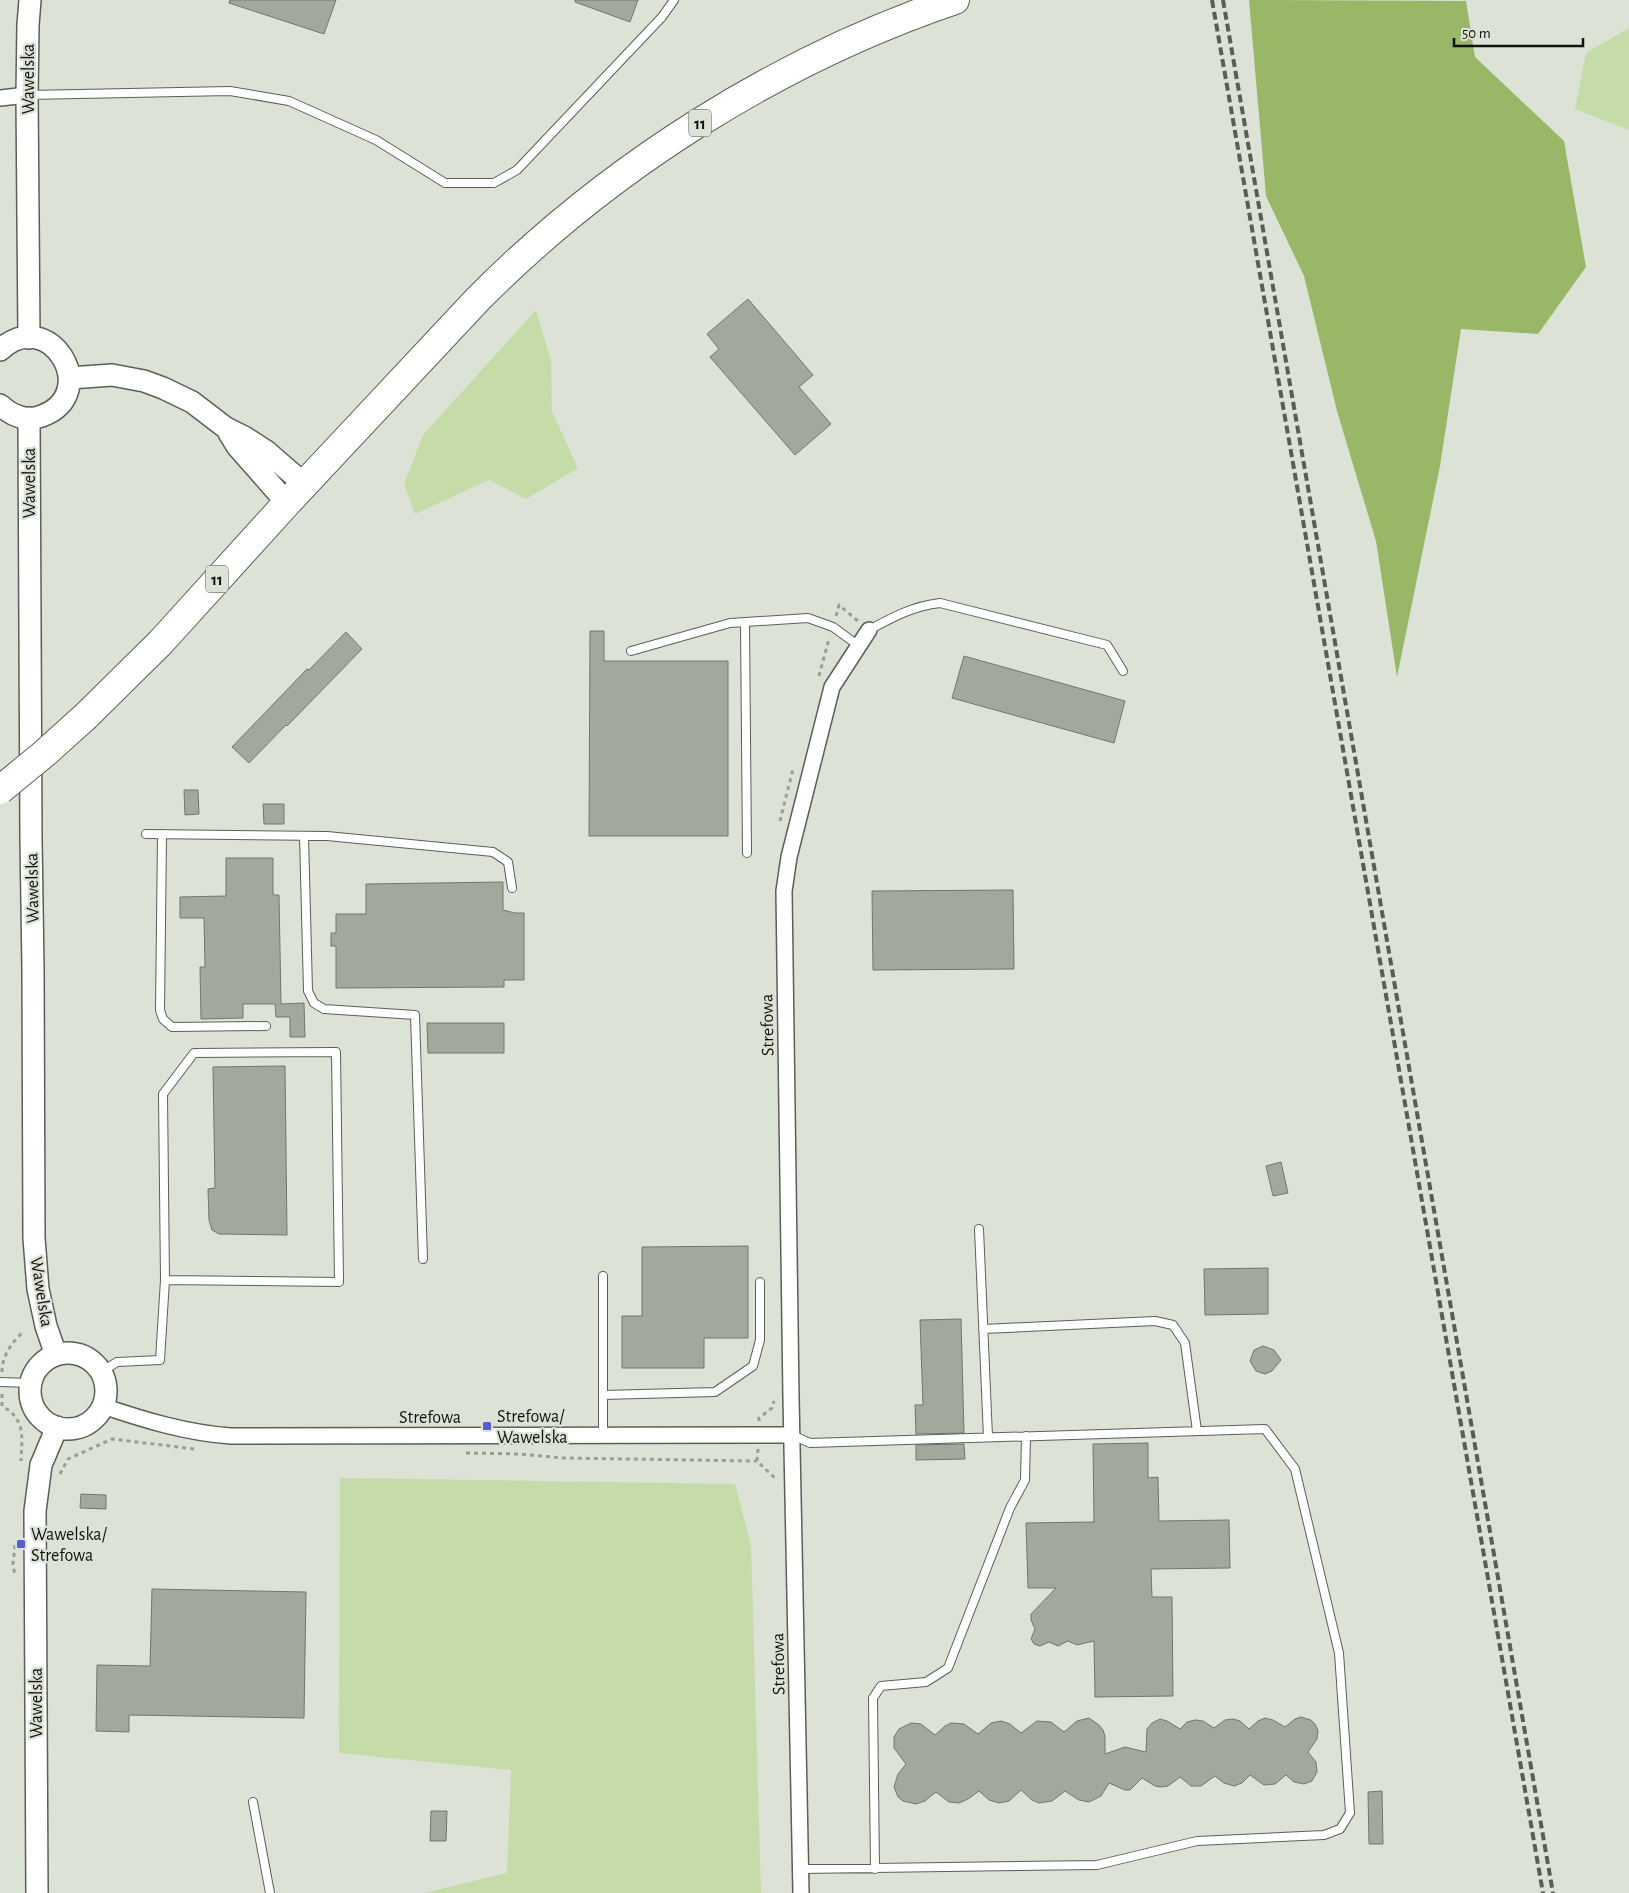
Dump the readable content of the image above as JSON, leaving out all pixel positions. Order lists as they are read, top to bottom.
{
  "streets": {
    "highway": ["11"],
    "street": ["Wawelska", "Strefowa"]
  },
  "crossings": [
    ["Wawelska", "Strefowa"]
  ],
  "places": {
    "transit": ["Strefowa/ Wawelska", "Wawelska/ Strefowa"]
  },
  "scale_bar": "50 m"
}
